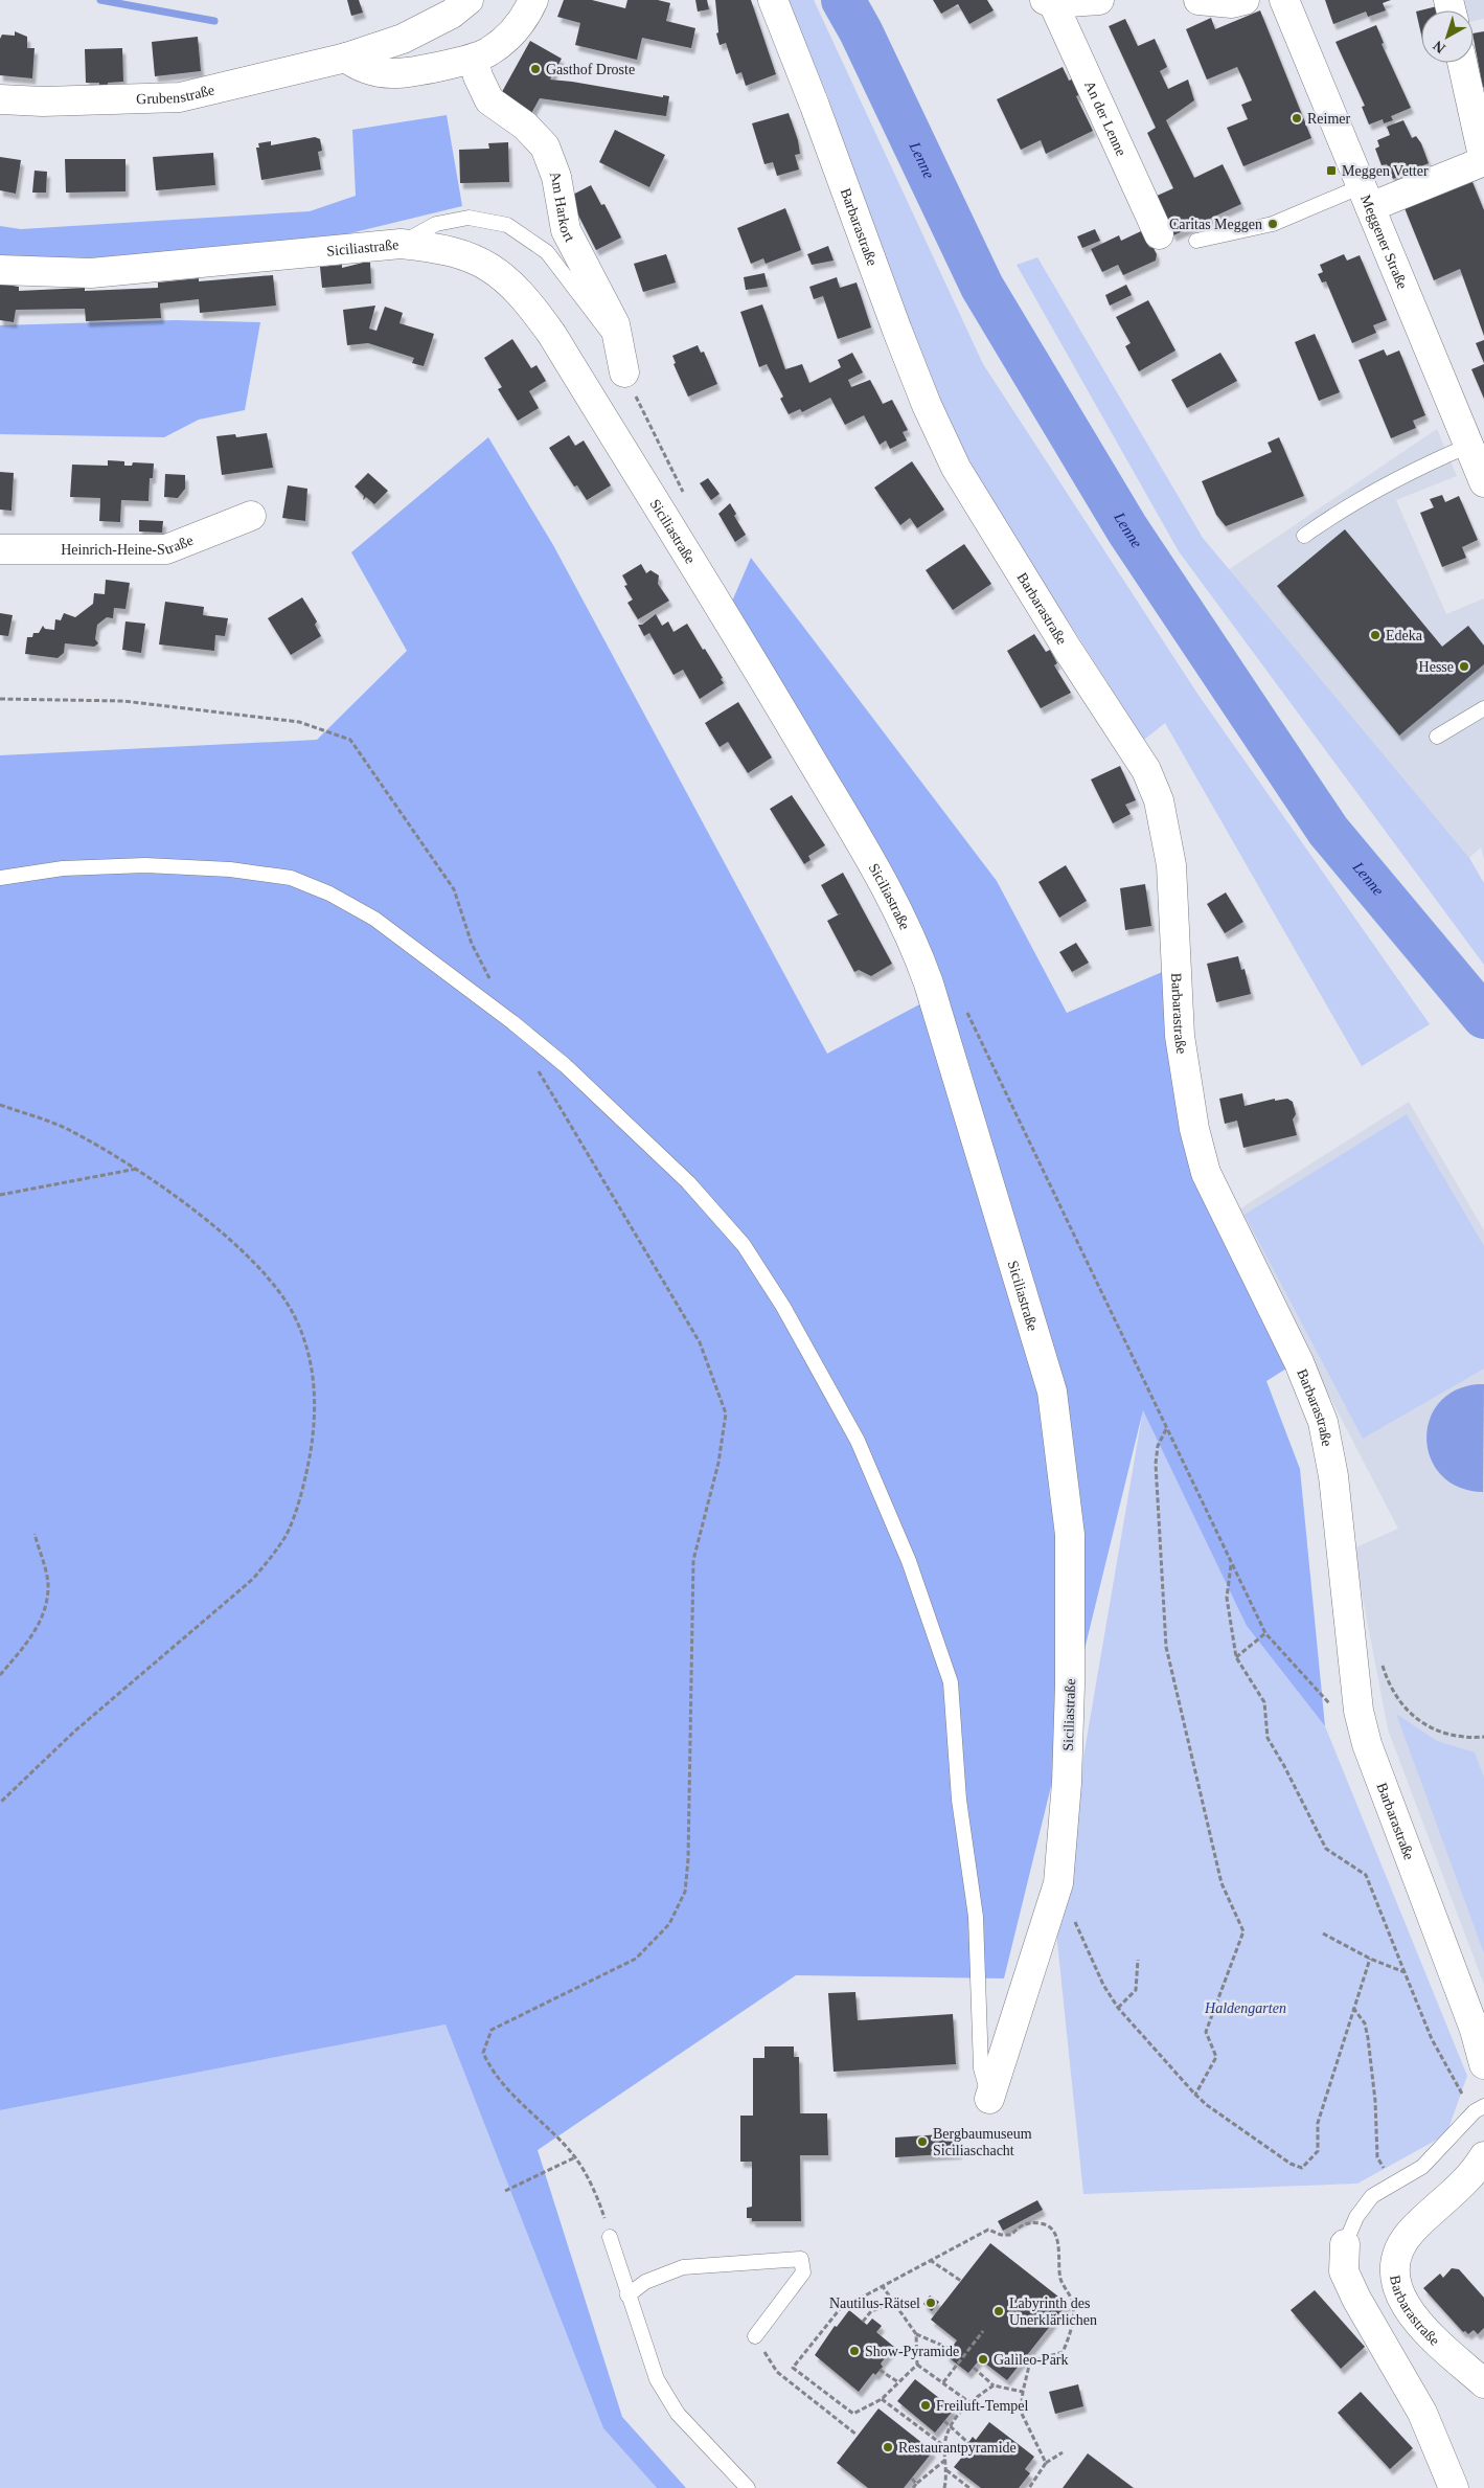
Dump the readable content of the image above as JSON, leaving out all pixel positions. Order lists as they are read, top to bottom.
{
  "streets": {
    "street": [
      "Grubenstraße",
      "An der Lenne",
      "Am Harkort",
      "Barbarastraße",
      "Meggener Straße",
      "Siciliastraße",
      "Heinrich-Heine-Straße"
    ]
  },
  "water": ["Lenne"],
  "parks": ["Haldengarten"],
  "places": {
    "other": [
      "Gasthof Droste",
      "Reimer",
      "Caritas Meggen",
      "Edeka",
      "Hesse",
      "Bergbaumuseum Siciliaschacht",
      "Nautilus-Rätsel",
      "Labyrinth des Unerklärlichen",
      "Show-Pyramide",
      "Galileo-Park",
      "Freiluft-Tempel",
      "Restaurantpyramide"
    ],
    "transit": ["Meggen Vetter"]
  },
  "north": "bottom left"
}
